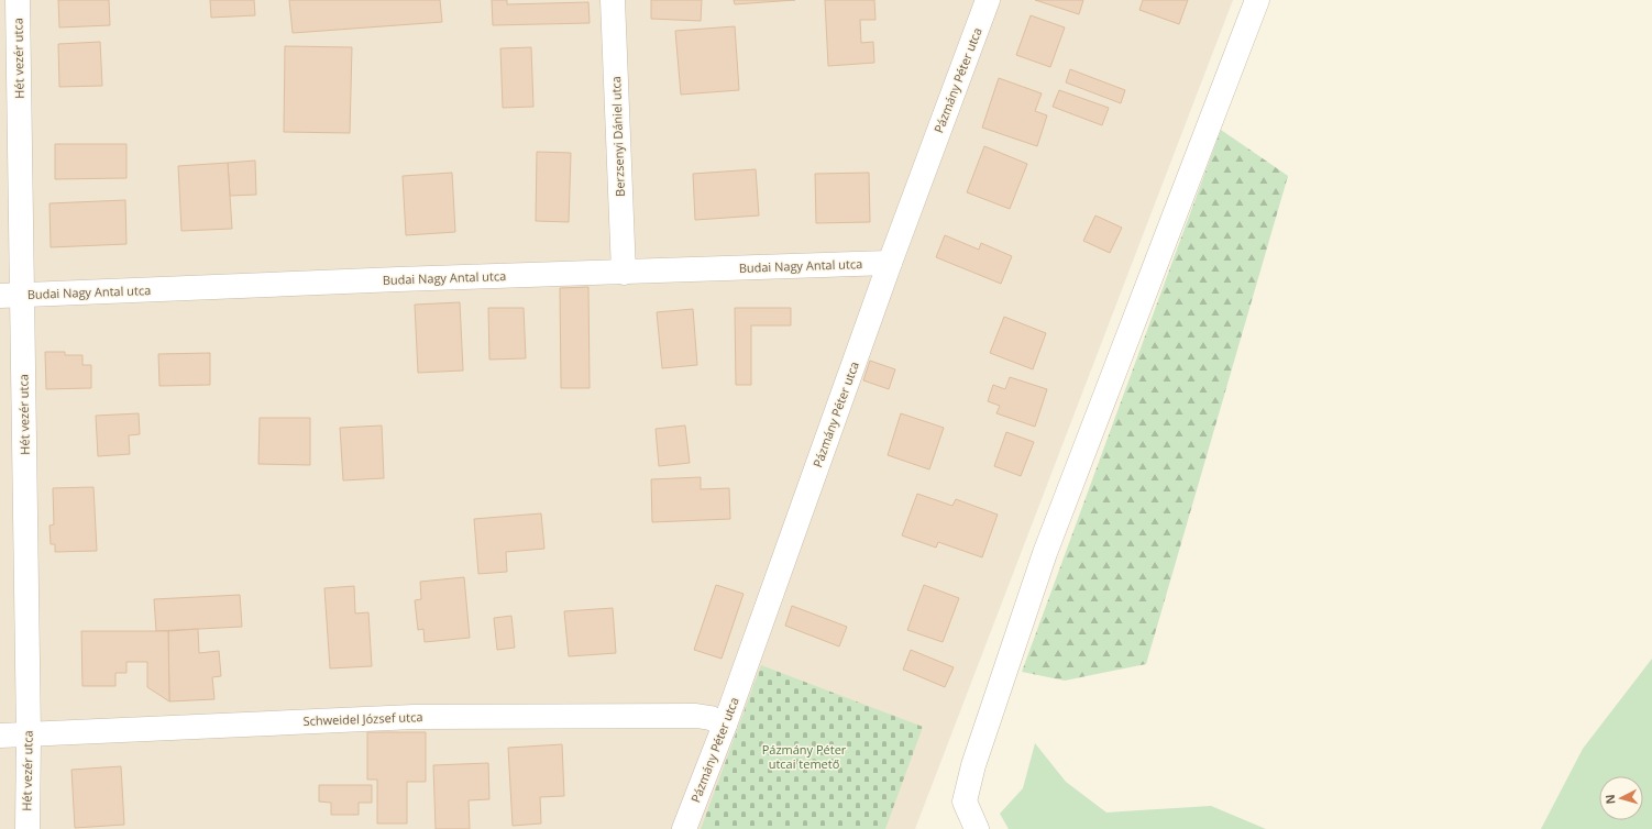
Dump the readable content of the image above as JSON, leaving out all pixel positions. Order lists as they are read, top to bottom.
{
  "streets": {
    "street": [
      "Hét vezér utca",
      "Pázmány Péter utca",
      "Berzsenyi Dániel utca",
      "Budai Nagy Antal utca",
      "Schweidel József utca"
    ]
  },
  "crossings": [
    ["Hét vezér utca", "Budai Nagy Antal utca"],
    ["Hét vezér utca", "Schweidel József utca"],
    ["Pázmány Péter utca", "Budai Nagy Antal utca"],
    ["Pázmány Péter utca", "Schweidel József utca"],
    ["Berzsenyi Dániel utca", "Budai Nagy Antal utca"]
  ],
  "parks": ["Pázmány Péter utcai temető"],
  "north": "left"
}
